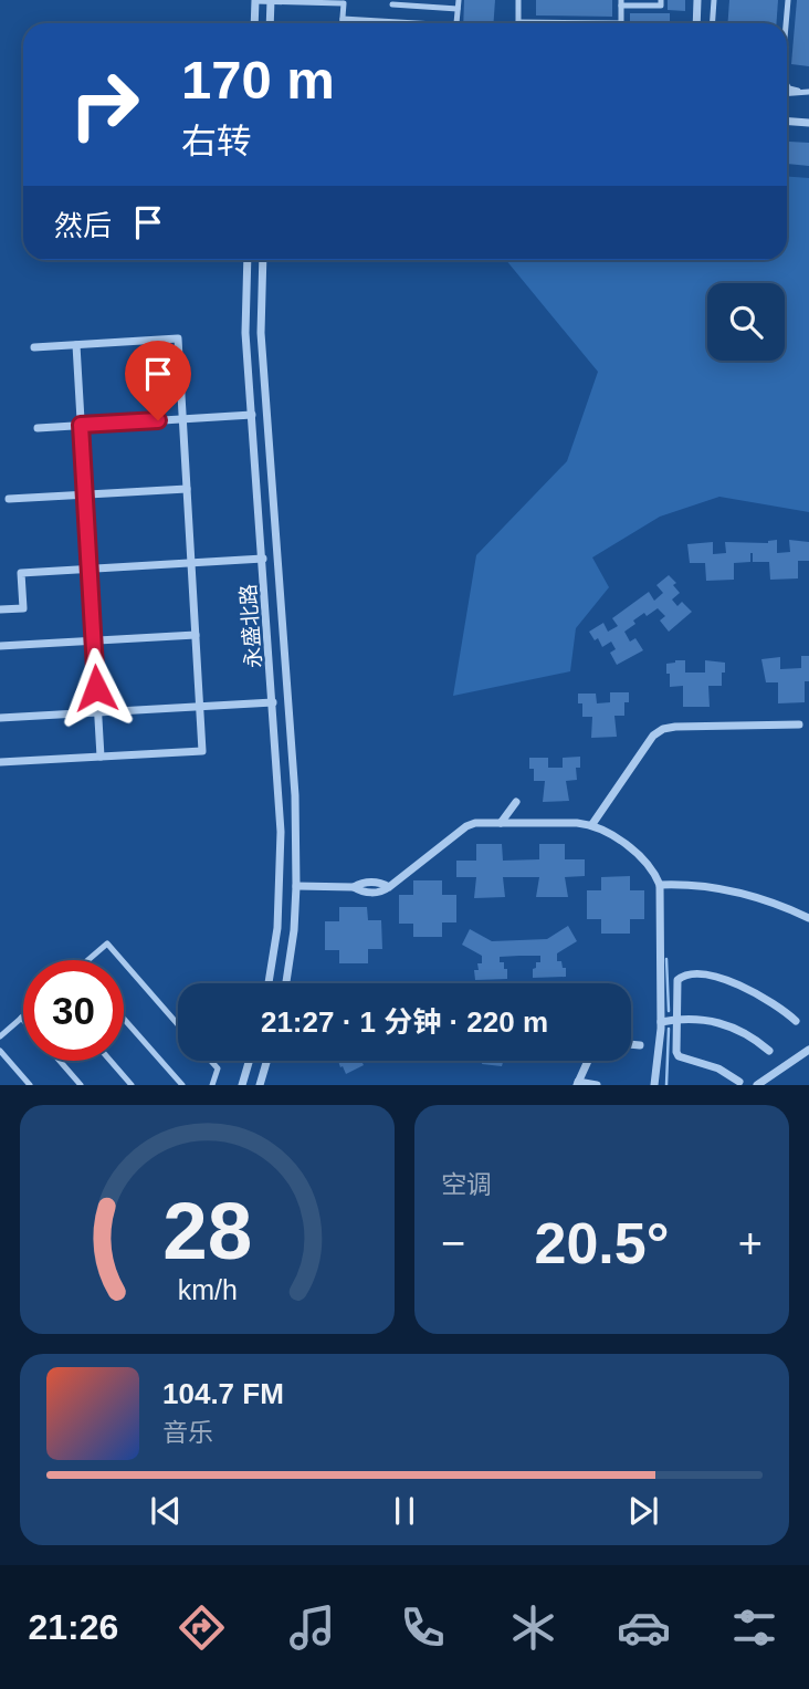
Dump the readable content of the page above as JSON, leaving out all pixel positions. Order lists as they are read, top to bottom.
{
  "streets": {
    "street": ["永盛北路"]
  },
  "page": {
    "turn": ["170 m", "右转"],
    "then": "然后",
    "limit": "30",
    "trip": "21:27 · 1 分钟 · 220 m",
    "tile": "空调",
    "heat": ["−", "20.5°", "+"],
    "song": ["104.7 FM", "音乐"],
    "tabs": "21:26",
    "gauge": ["28", "km/h"]
  }
}
